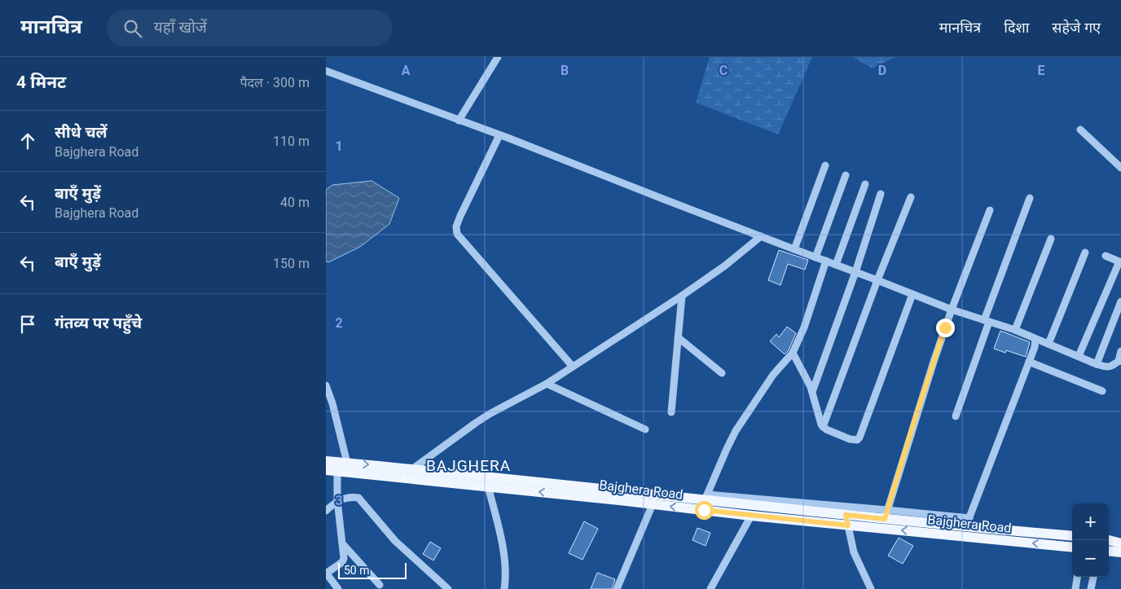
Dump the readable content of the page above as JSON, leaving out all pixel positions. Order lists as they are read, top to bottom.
{
  "streets": {
    "main road": ["Bajghera Road"]
  },
  "districts": ["BAJGHERA"],
  "scale_bar": "50 m",
  "page": {
    "header": "मानचित्र",
    "search": "यहाँ खोजें",
    "nav": ["मानचित्र", "दिशा", "सहेजे गए"],
    "heading": ["4 मिनट", "पैदल · 300 m"],
    "list": [
      ["सीधे चलें", "Bajghera Road", "110 m"],
      ["बाएँ मुड़ें", "Bajghera Road", "40 m"],
      ["बाएँ मुड़ें", "150 m"],
      "गंतव्य पर पहुँचे"
    ],
    "map_buttons": ["+", "−"],
    "scale": "50 m"
  },
  "grid": {
    "columns": [
      "A",
      "B",
      "C",
      "D",
      "E"
    ],
    "rows": ["1", "2", "3"]
  }
}
